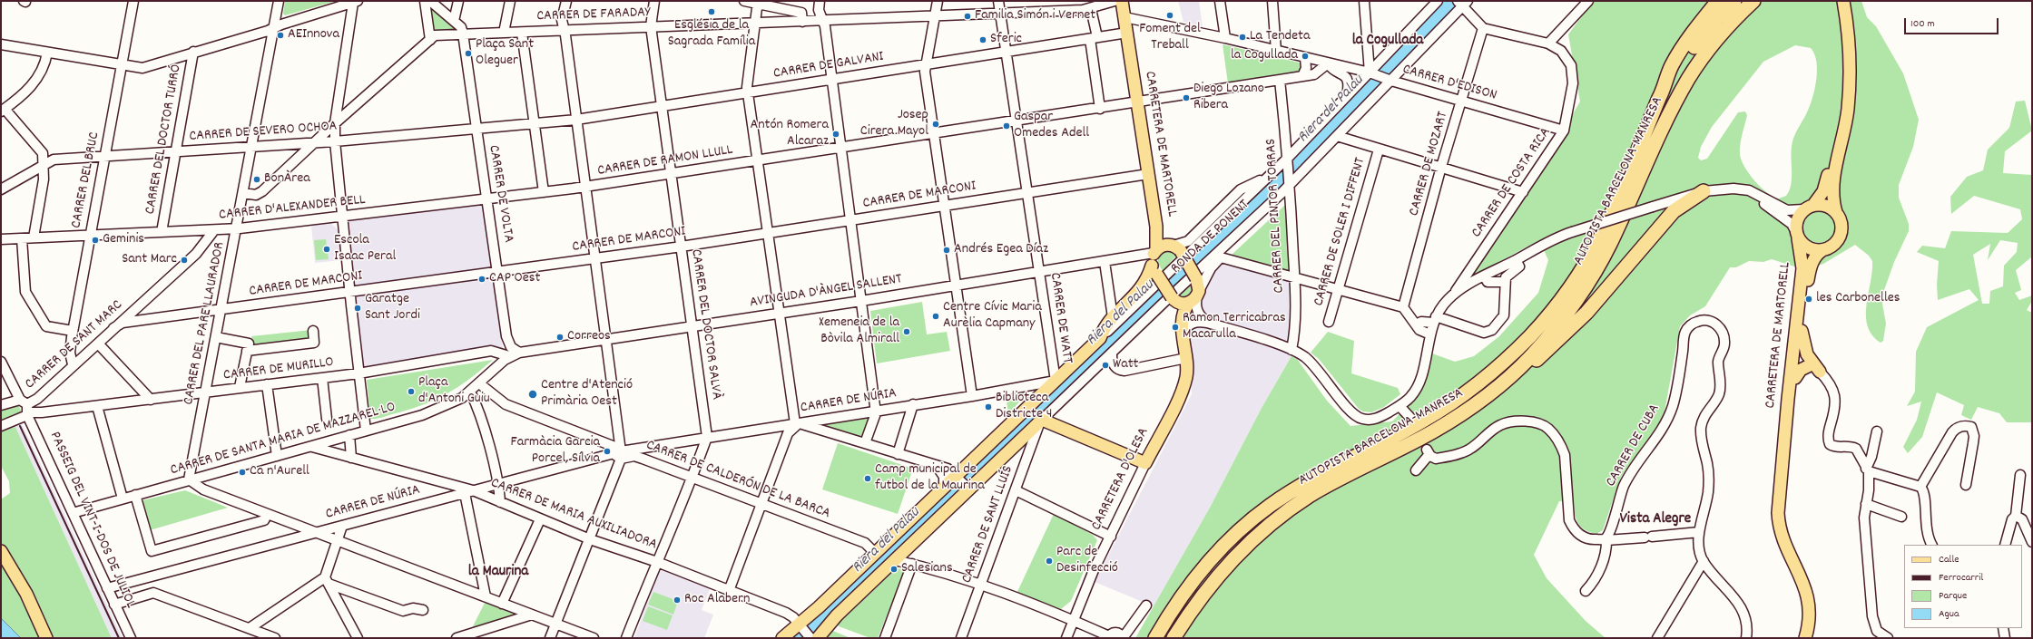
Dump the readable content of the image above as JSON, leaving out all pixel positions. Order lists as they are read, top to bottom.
{
  "streets": {
    "highway": ["AUTOPISTA BARCELONA-MANRESA"],
    "main road": ["CARRETERA DE MARTORELL", "RONDA DE PONENT", "CARRETERA D'OLESA"],
    "street": [
      "CARRER DE FARADAY",
      "CARRER DE GALVANI",
      "CARRER D'EDISON",
      "CARRER DE SEVERO OCHOA",
      "CARRER DEL DOCTOR TURRÓ",
      "CARRER DE RAMON LLULL",
      "CARRER DE MOZART",
      "CARRER DEL BRUC",
      "CARRER DE COSTA RICA",
      "CARRER DE VOLTA",
      "CARRER DE MARCONI",
      "CARRER D'ALEXANDER BELL",
      "CARRER DEL PINTOR TORRAS",
      "CARRER DE SOLER I DIFFENT",
      "AVINGUDA D'ÀNGEL SALLENT",
      "CARRER DE WATT",
      "CARRER DEL PARE LLAURADOR",
      "CARRER DEL DOCTOR SALVÀ",
      "CARRER DE SANT MARC",
      "CARRER DE MURILLO",
      "CARRER DE NÚRIA",
      "CARRER DE SANTA MARIA DE MAZZAREL·LO",
      "CARRER DE CUBA",
      "CARRER DE CALDERÓN DE LA BARCA",
      "CARRER DE MARIA AUXILIADORA",
      "PASSEIG DEL VINT-I-DOS DE JULIOL",
      "CARRER DE SANT LLUÍS"
    ]
  },
  "crossings": [
    ["CARRER DE FARADAY", "CARRER DE VOLTA"],
    ["CARRER DE FARADAY", "CARRER DE WATT"],
    ["CARRER DE FARADAY", "CARRER DEL DOCTOR SALVÀ"],
    ["CARRER DE GALVANI", "CARRER DE SEVERO OCHOA"],
    ["CARRER DE GALVANI", "CARRETERA DE MARTORELL"],
    ["CARRER DE GALVANI", "CARRER DE WATT"],
    ["CARRER DE GALVANI", "CARRER DEL DOCTOR SALVÀ"],
    ["CARRER D'EDISON", "CARRETERA DE MARTORELL"],
    ["CARRER D'EDISON", "CARRER DE RAMON LLULL"],
    ["CARRER D'EDISON", "CARRER DE MOZART"],
    ["CARRER D'EDISON", "CARRER DE COSTA RICA"],
    ["CARRER D'EDISON", "RONDA DE PONENT"],
    ["CARRER DE SEVERO OCHOA", "CARRER DEL DOCTOR TURRÓ"],
    ["CARRER DE SEVERO OCHOA", "CARRER DEL BRUC"],
    ["CARRER DE SEVERO OCHOA", "CARRER DE VOLTA"],
    ["CARRER DE SEVERO OCHOA", "CARRER DEL PARE LLAURADOR"],
    ["CARRER DEL DOCTOR TURRÓ", "CARRER D'ALEXANDER BELL"],
    ["CARRETERA DE MARTORELL", "CARRER DE RAMON LLULL"],
    ["CARRETERA DE MARTORELL", "CARRER DE MARCONI"],
    ["CARRETERA DE MARTORELL", "RONDA DE PONENT"],
    ["CARRETERA DE MARTORELL", "AVINGUDA D'ÀNGEL SALLENT"],
    ["CARRETERA DE MARTORELL", "CARRETERA D'OLESA"],
    ["CARRER DE RAMON LLULL", "CARRER D'ALEXANDER BELL"],
    ["CARRER DE RAMON LLULL", "CARRER DEL PINTOR TORRAS"],
    ["CARRER DE RAMON LLULL", "CARRER DE WATT"],
    ["CARRER DE RAMON LLULL", "CARRER DEL DOCTOR SALVÀ"],
    ["CARRER DEL BRUC", "CARRER D'ALEXANDER BELL"],
    ["CARRER DEL BRUC", "CARRER DE SANT MARC"],
    ["CARRER DE VOLTA", "CARRER DE MARCONI"],
    ["CARRER DE VOLTA", "CARRER D'ALEXANDER BELL"],
    ["CARRER DE VOLTA", "AVINGUDA D'ÀNGEL SALLENT"],
    ["CARRER DE VOLTA", "CARRER DE SANTA MARIA DE MAZZAREL·LO"],
    ["CARRER DE MARCONI", "CARRER DE WATT"],
    ["CARRER DE MARCONI", "CARRER DEL PARE LLAURADOR"],
    ["CARRER DE MARCONI", "CARRER DEL DOCTOR SALVÀ"],
    ["CARRER DE MARCONI", "CARRER DE SANT MARC"],
    ["CARRER D'ALEXANDER BELL", "CARRER DEL PARE LLAURADOR"],
    ["CARRER D'ALEXANDER BELL", "CARRER DE SANT MARC"],
    ["CARRER DEL PINTOR TORRAS", "RONDA DE PONENT"],
    ["RONDA DE PONENT", "AVINGUDA D'ÀNGEL SALLENT"],
    ["RONDA DE PONENT", "CARRER DE WATT"],
    ["RONDA DE PONENT", "CARRER DE NÚRIA"],
    ["RONDA DE PONENT", "CARRETERA D'OLESA"],
    ["RONDA DE PONENT", "CARRER DE CALDERÓN DE LA BARCA"],
    ["RONDA DE PONENT", "CARRER DE MARIA AUXILIADORA"],
    ["RONDA DE PONENT", "CARRER DE SANT LLUÍS"],
    ["AVINGUDA D'ÀNGEL SALLENT", "CARRER DE WATT"],
    ["AVINGUDA D'ÀNGEL SALLENT", "CARRER DEL DOCTOR SALVÀ"],
    ["AVINGUDA D'ÀNGEL SALLENT", "CARRER DE SANTA MARIA DE MAZZAREL·LO"],
    ["CARRER DE WATT", "CARRER DE NÚRIA"],
    ["CARRER DEL PARE LLAURADOR", "CARRER DE MURILLO"],
    ["CARRER DEL PARE LLAURADOR", "CARRER DE SANTA MARIA DE MAZZAREL·LO"],
    ["CARRER DEL DOCTOR SALVÀ", "CARRER DE NÚRIA"],
    ["CARRER DE SANT MARC", "CARRER DE MURILLO"],
    ["CARRER DE SANT MARC", "PASSEIG DEL VINT-I-DOS DE JULIOL"],
    ["CARRER DE MURILLO", "CARRER DE SANTA MARIA DE MAZZAREL·LO"],
    ["CARRER DE MURILLO", "PASSEIG DEL VINT-I-DOS DE JULIOL"],
    ["CARRER DE NÚRIA", "CARRER DE CALDERÓN DE LA BARCA"],
    ["CARRER DE NÚRIA", "CARRER DE MARIA AUXILIADORA"],
    ["CARRER DE NÚRIA", "PASSEIG DEL VINT-I-DOS DE JULIOL"],
    ["CARRER DE SANTA MARIA DE MAZZAREL·LO", "CARRER DE MARIA AUXILIADORA"],
    ["CARRER DE SANTA MARIA DE MAZZAREL·LO", "PASSEIG DEL VINT-I-DOS DE JULIOL"]
  ],
  "districts": ["la Cogullada", "Vista Alegre", "la Maurina"],
  "water": ["Riera del Palau"],
  "places": [
    "Església de la Sagrada Família",
    "Foment del Treball",
    "Familia Simón i Vernet",
    "AEInnova",
    "La Tendeta",
    "Sferic",
    "Plaça Sant Oleguer",
    "la Cogullada",
    "Diego Lozano Ribera",
    "Josep Cirera Mayol",
    "Gaspar Omedes Adell",
    "Antón Romera Alcaraz",
    "BonÀrea",
    "Geminis",
    "Escola Isaac Peral",
    "Andrés Egea Díaz",
    "Sant Marc",
    "CAP Oest",
    "les Carbonelles",
    "Garatge Sant Jordi",
    "Centre Cívic Maria Aurèlia Capmany",
    "Ramon Terricabras Macarulla",
    "Xemeneia de la Bòvila Almirall",
    "Correos",
    "Watt",
    "Plaça d'Antoni Guiu",
    "Centre d'Atenció Primària Oest",
    "Biblioteca Districte 4",
    "Farmàcia Garcia Porcel, Sílvia",
    "Ca n'Aurell",
    "Camp municipal de futbol de la Maurina",
    "Parc de Desinfecció",
    "Salesians",
    "Roc Alabern"
  ],
  "legend": [
    "Calle",
    "Ferrocarril",
    "Parque",
    "Agua"
  ],
  "scale_bar": "100 m"
}
